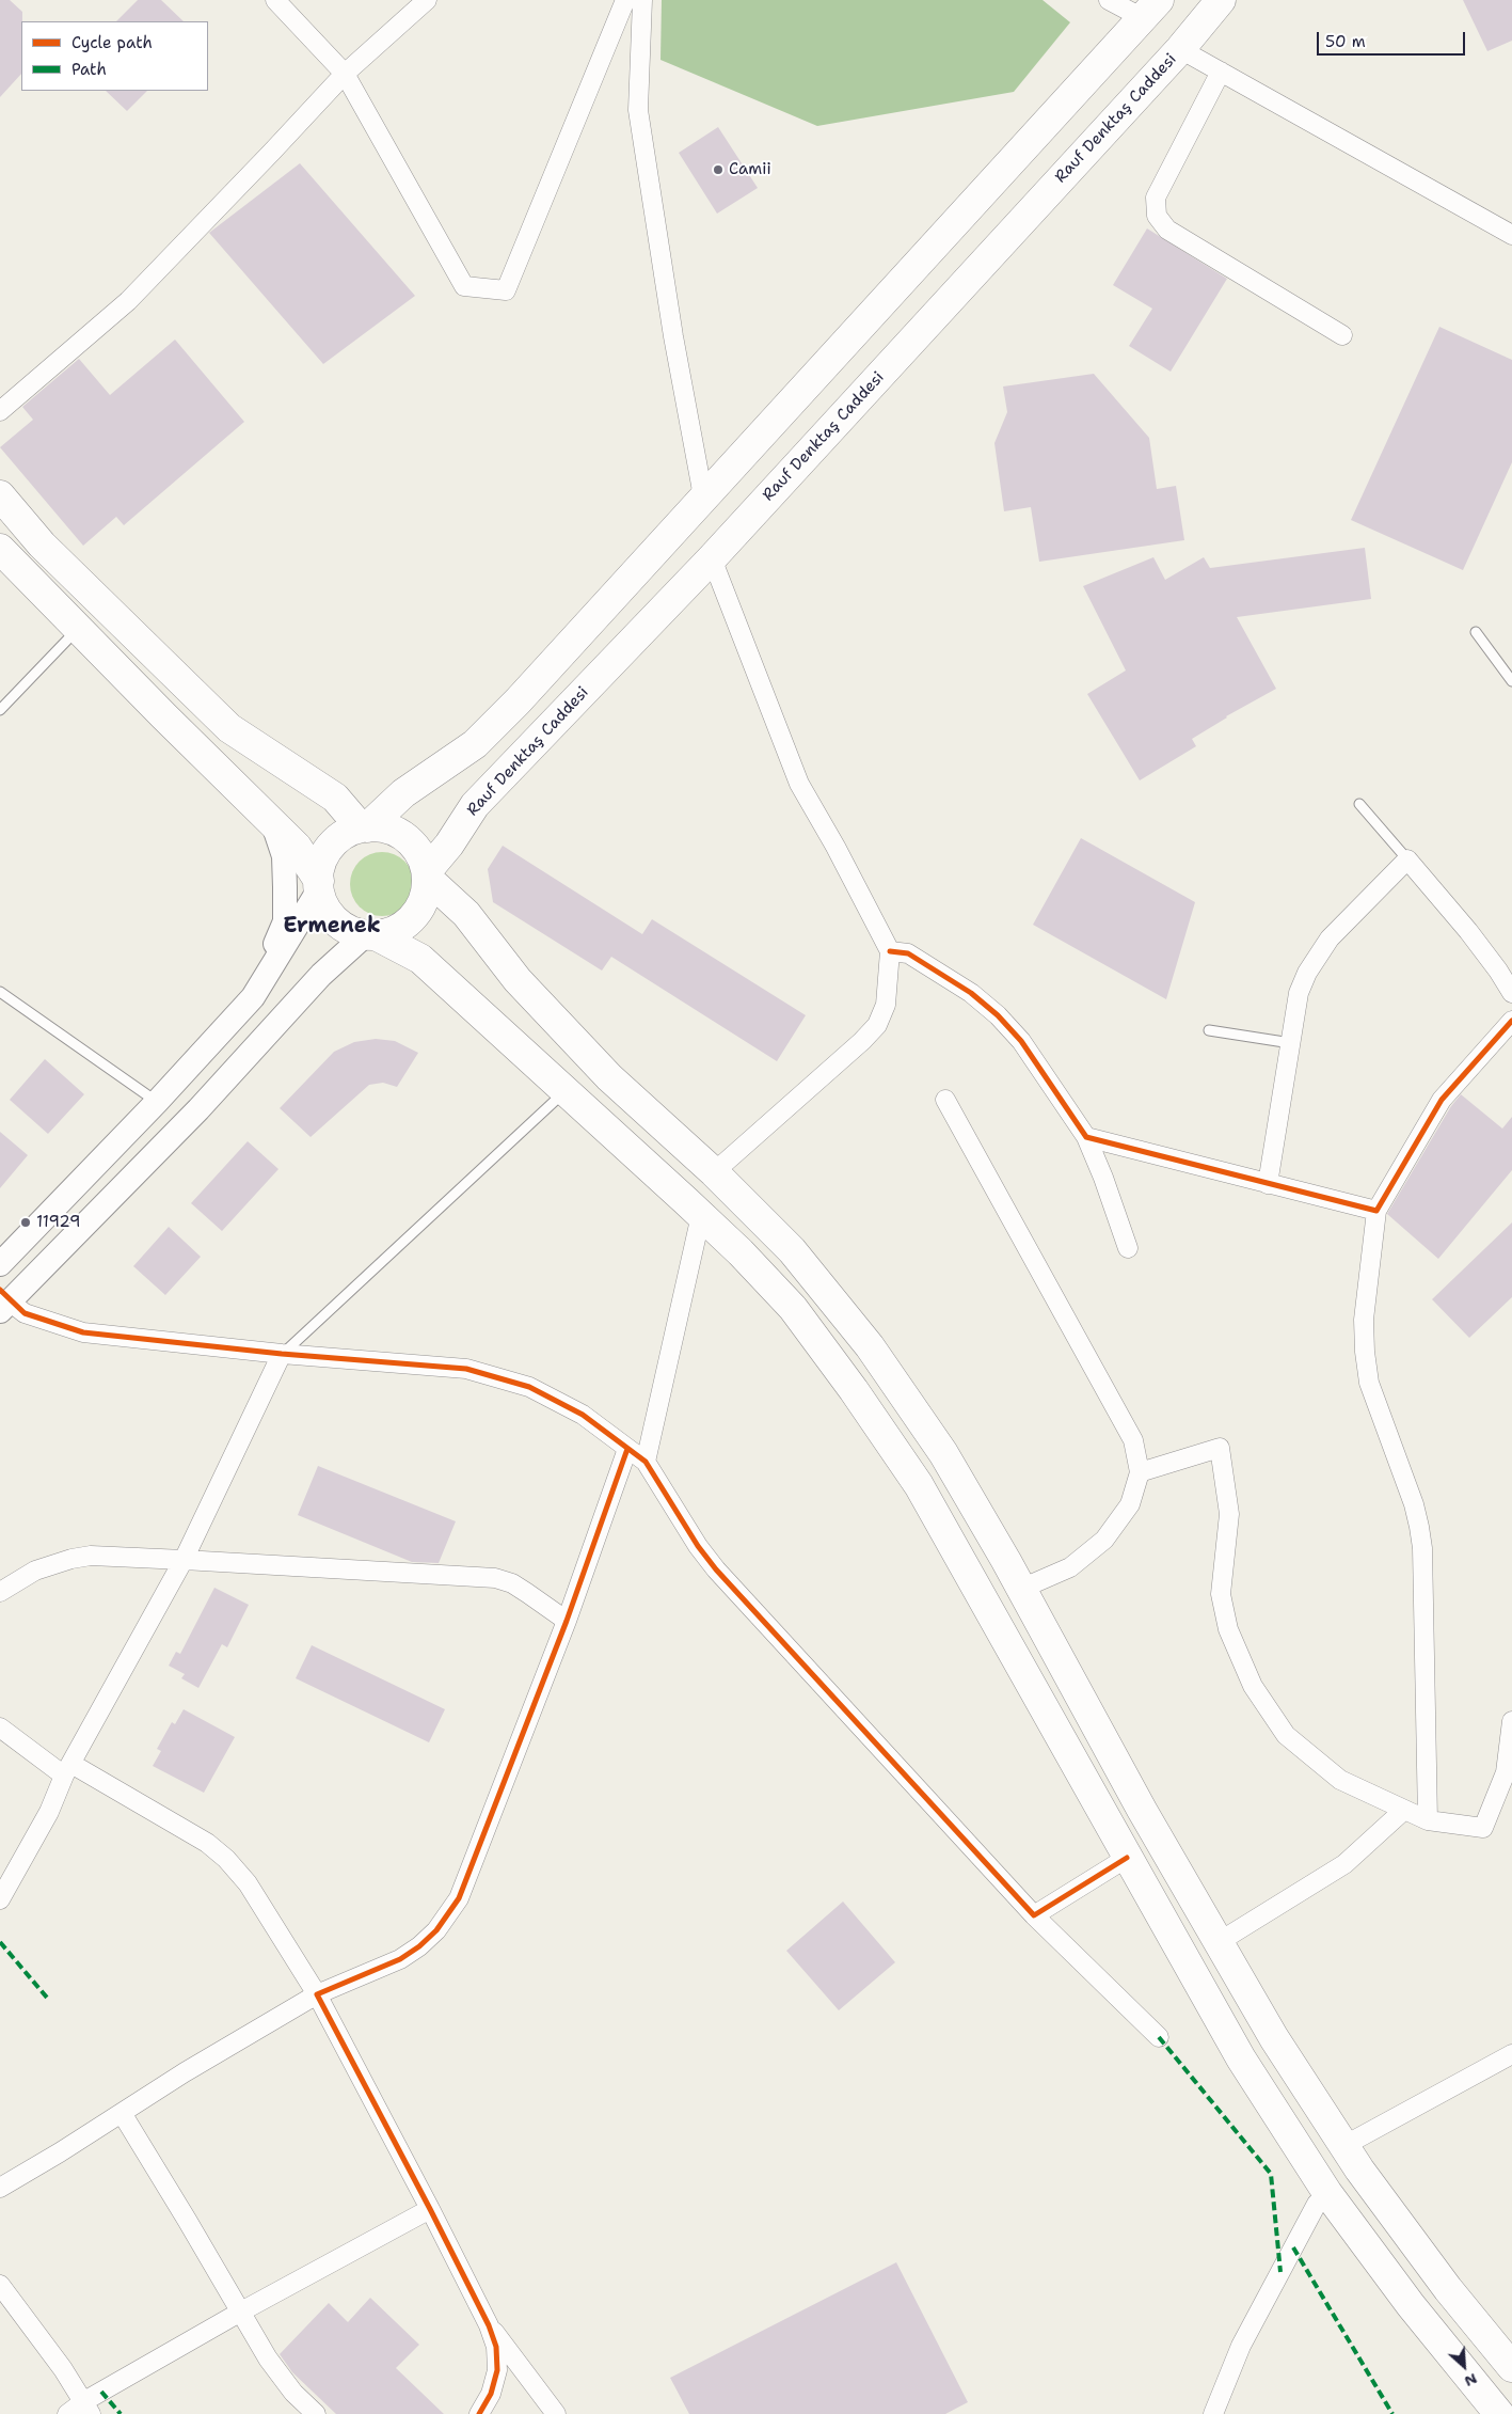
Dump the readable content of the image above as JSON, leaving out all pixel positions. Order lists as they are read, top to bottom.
{
  "streets": {
    "main road": ["Rauf Denktaş Caddesi"]
  },
  "districts": ["Ermenek"],
  "places": ["Camii", "11929"],
  "legend": ["Cycle path", "Path"],
  "scale_bar": "50 m",
  "north": "bottom right"
}
